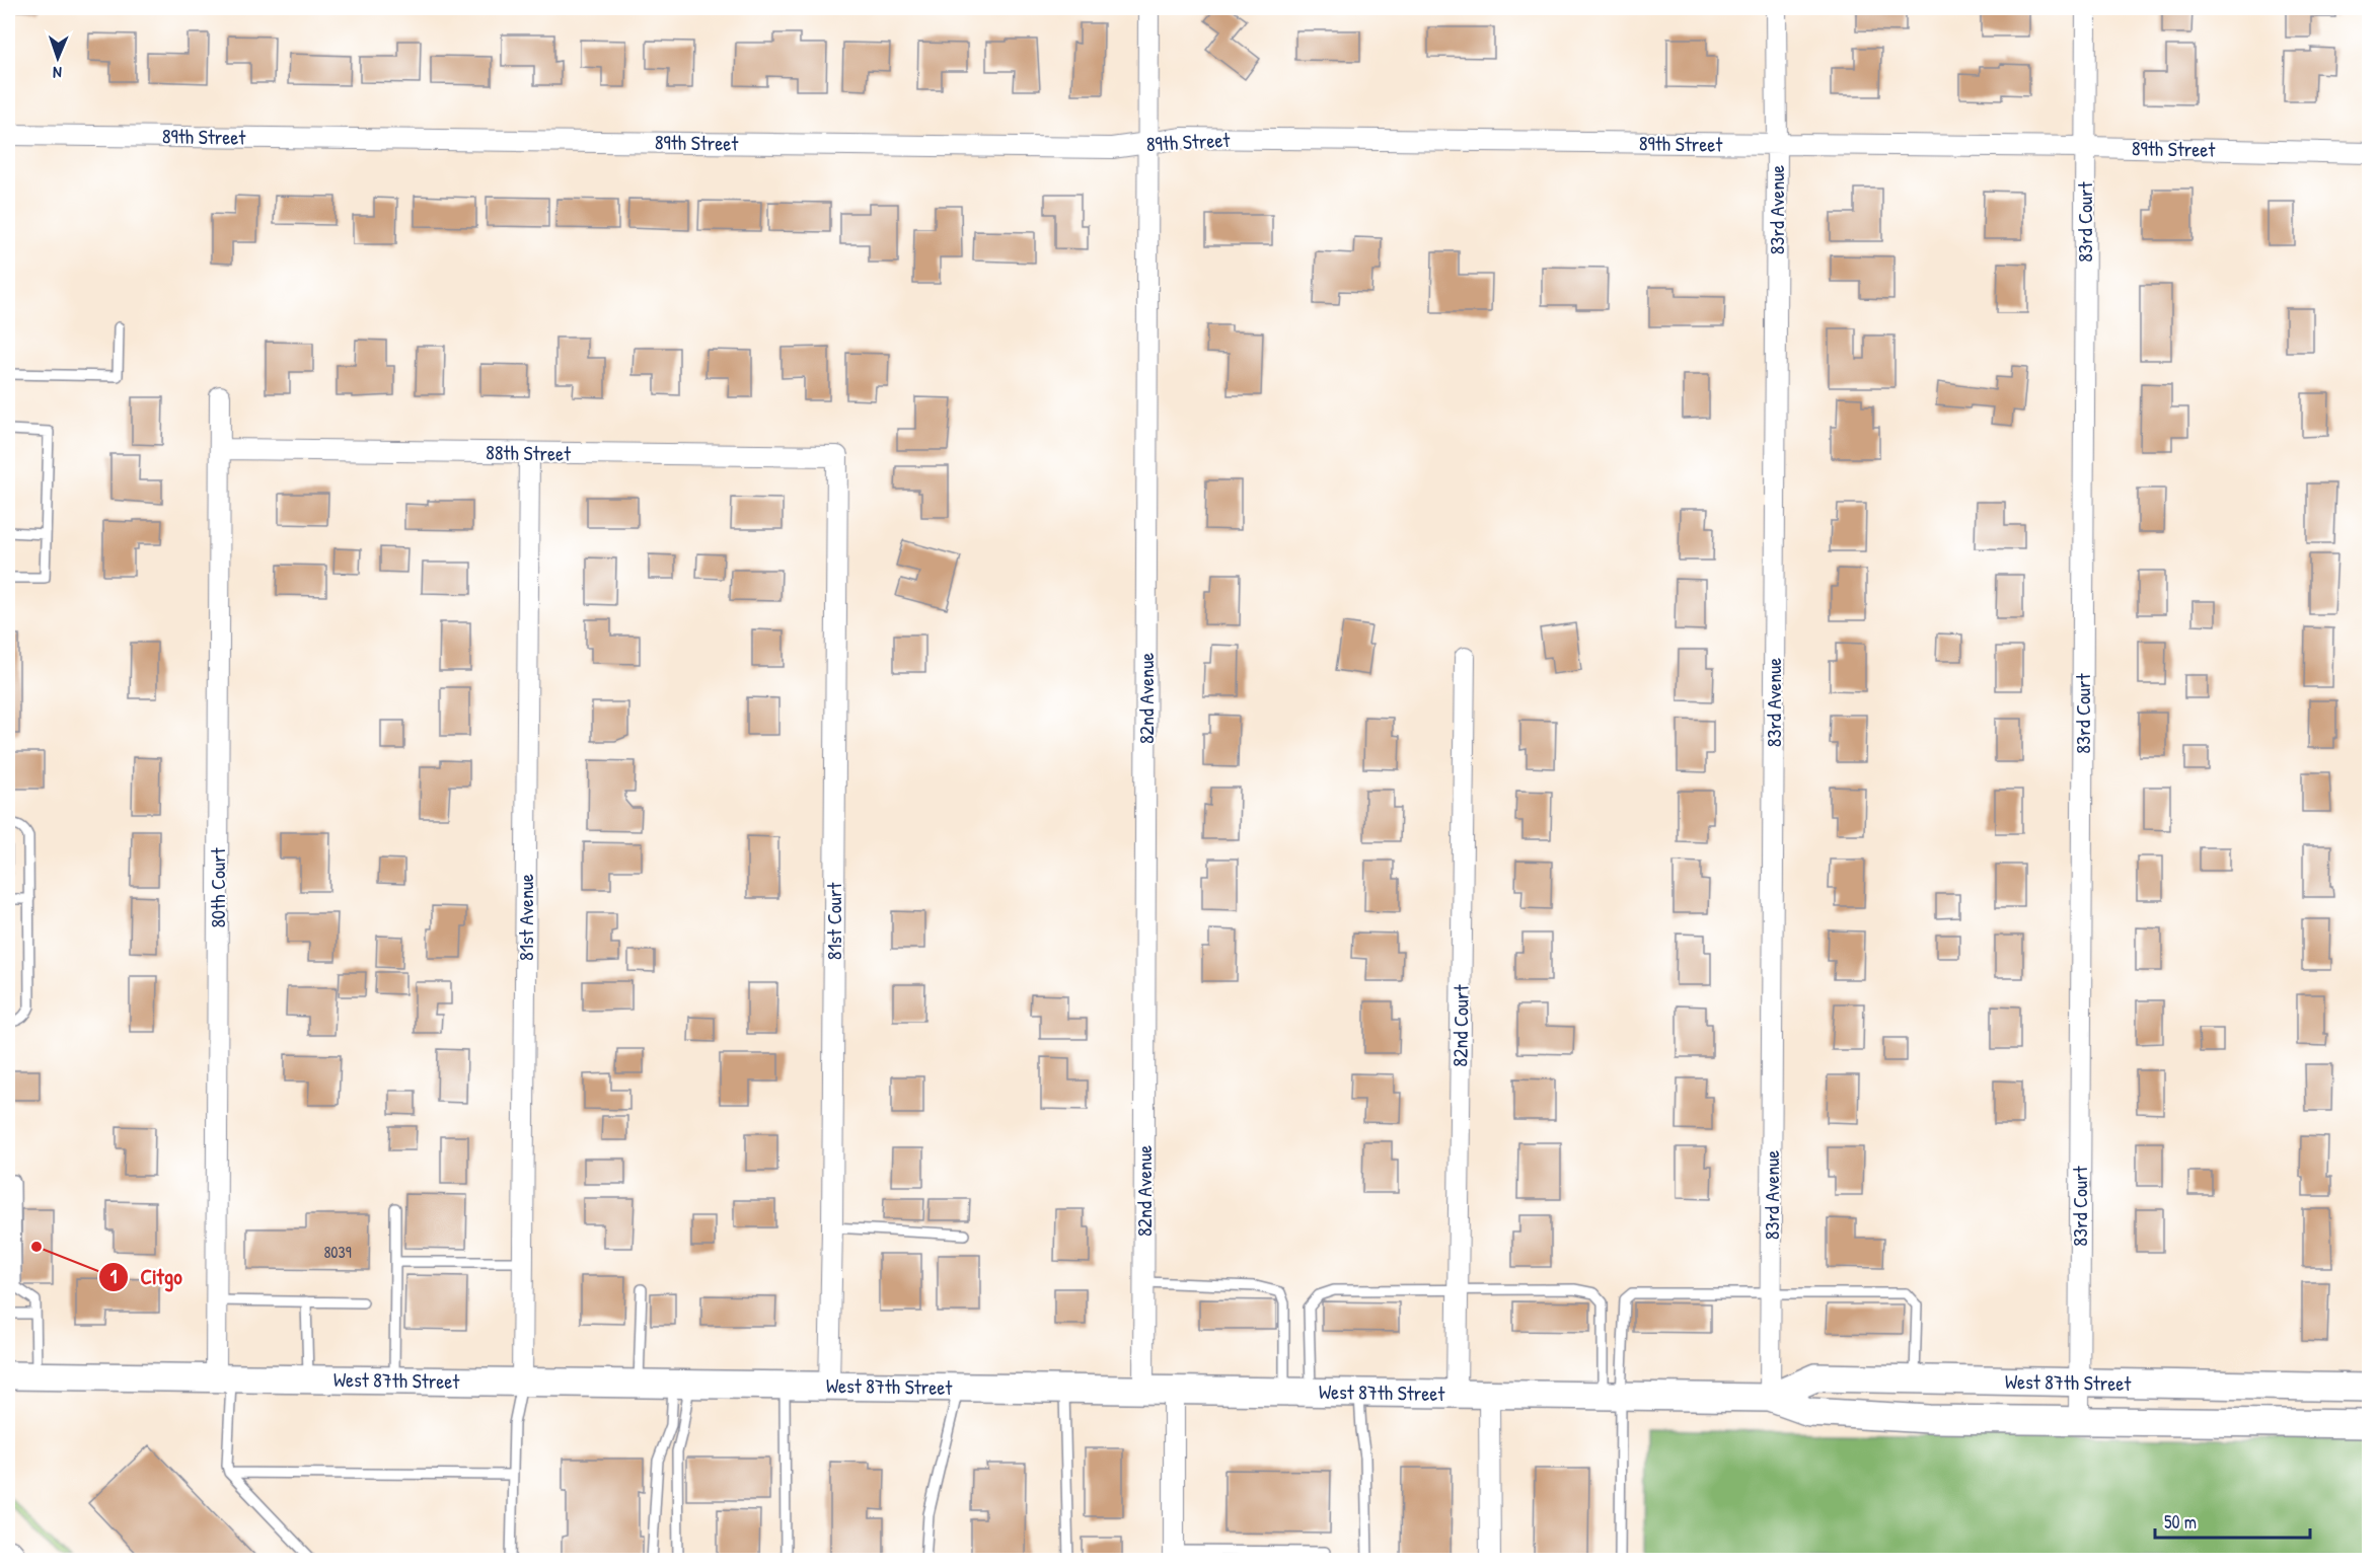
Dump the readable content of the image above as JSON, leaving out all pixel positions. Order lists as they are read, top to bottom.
{
  "streets": {
    "main road": ["West 87th Street"],
    "street": [
      "89th Street",
      "83rd Avenue",
      "83rd Court",
      "88th Street",
      "82nd Avenue",
      "80th Court",
      "81st Avenue",
      "81st Court",
      "82nd Court"
    ]
  },
  "crossings": [
    ["89th Street", "83rd Avenue"],
    ["89th Street", "83rd Court"],
    ["89th Street", "82nd Avenue"],
    ["83rd Avenue", "West 87th Street"],
    ["83rd Court", "West 87th Street"],
    ["88th Street", "80th Court"],
    ["88th Street", "81st Avenue"],
    ["88th Street", "81st Court"],
    ["82nd Avenue", "West 87th Street"],
    ["80th Court", "West 87th Street"],
    ["81st Avenue", "West 87th Street"],
    ["81st Court", "West 87th Street"],
    ["82nd Court", "West 87th Street"]
  ],
  "places": ["Citgo"],
  "house_numbers": ["8039"],
  "scale_bar": "50 m",
  "north": "bottom"
}
